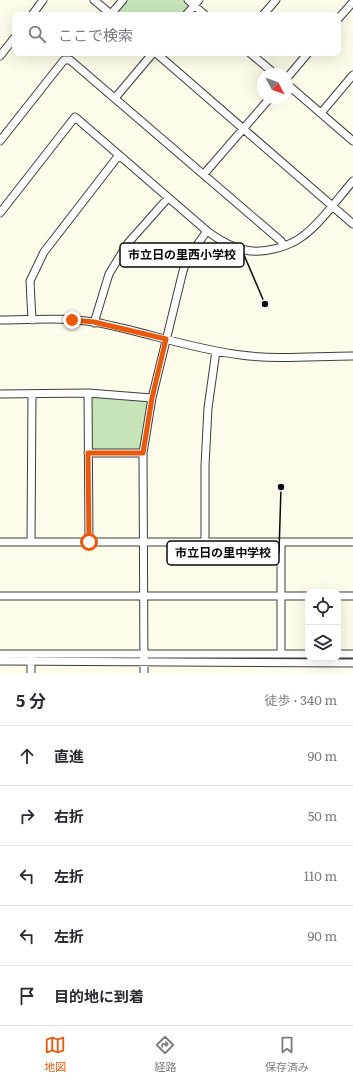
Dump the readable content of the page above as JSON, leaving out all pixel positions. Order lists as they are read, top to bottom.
{
  "places": ["市立日の里西小学校", "市立日の里中学校"],
  "north": "bottom right",
  "page": {
    "search": "ここで検索",
    "heading": ["5 分", "徒歩 · 340 m"],
    "list": [
      ["直進", "90 m"],
      ["右折", "50 m"],
      ["左折", "110 m"],
      ["左折", "90 m"],
      "目的地に到着"
    ],
    "nav": ["地図", "経路", "保存済み"]
  }
}
